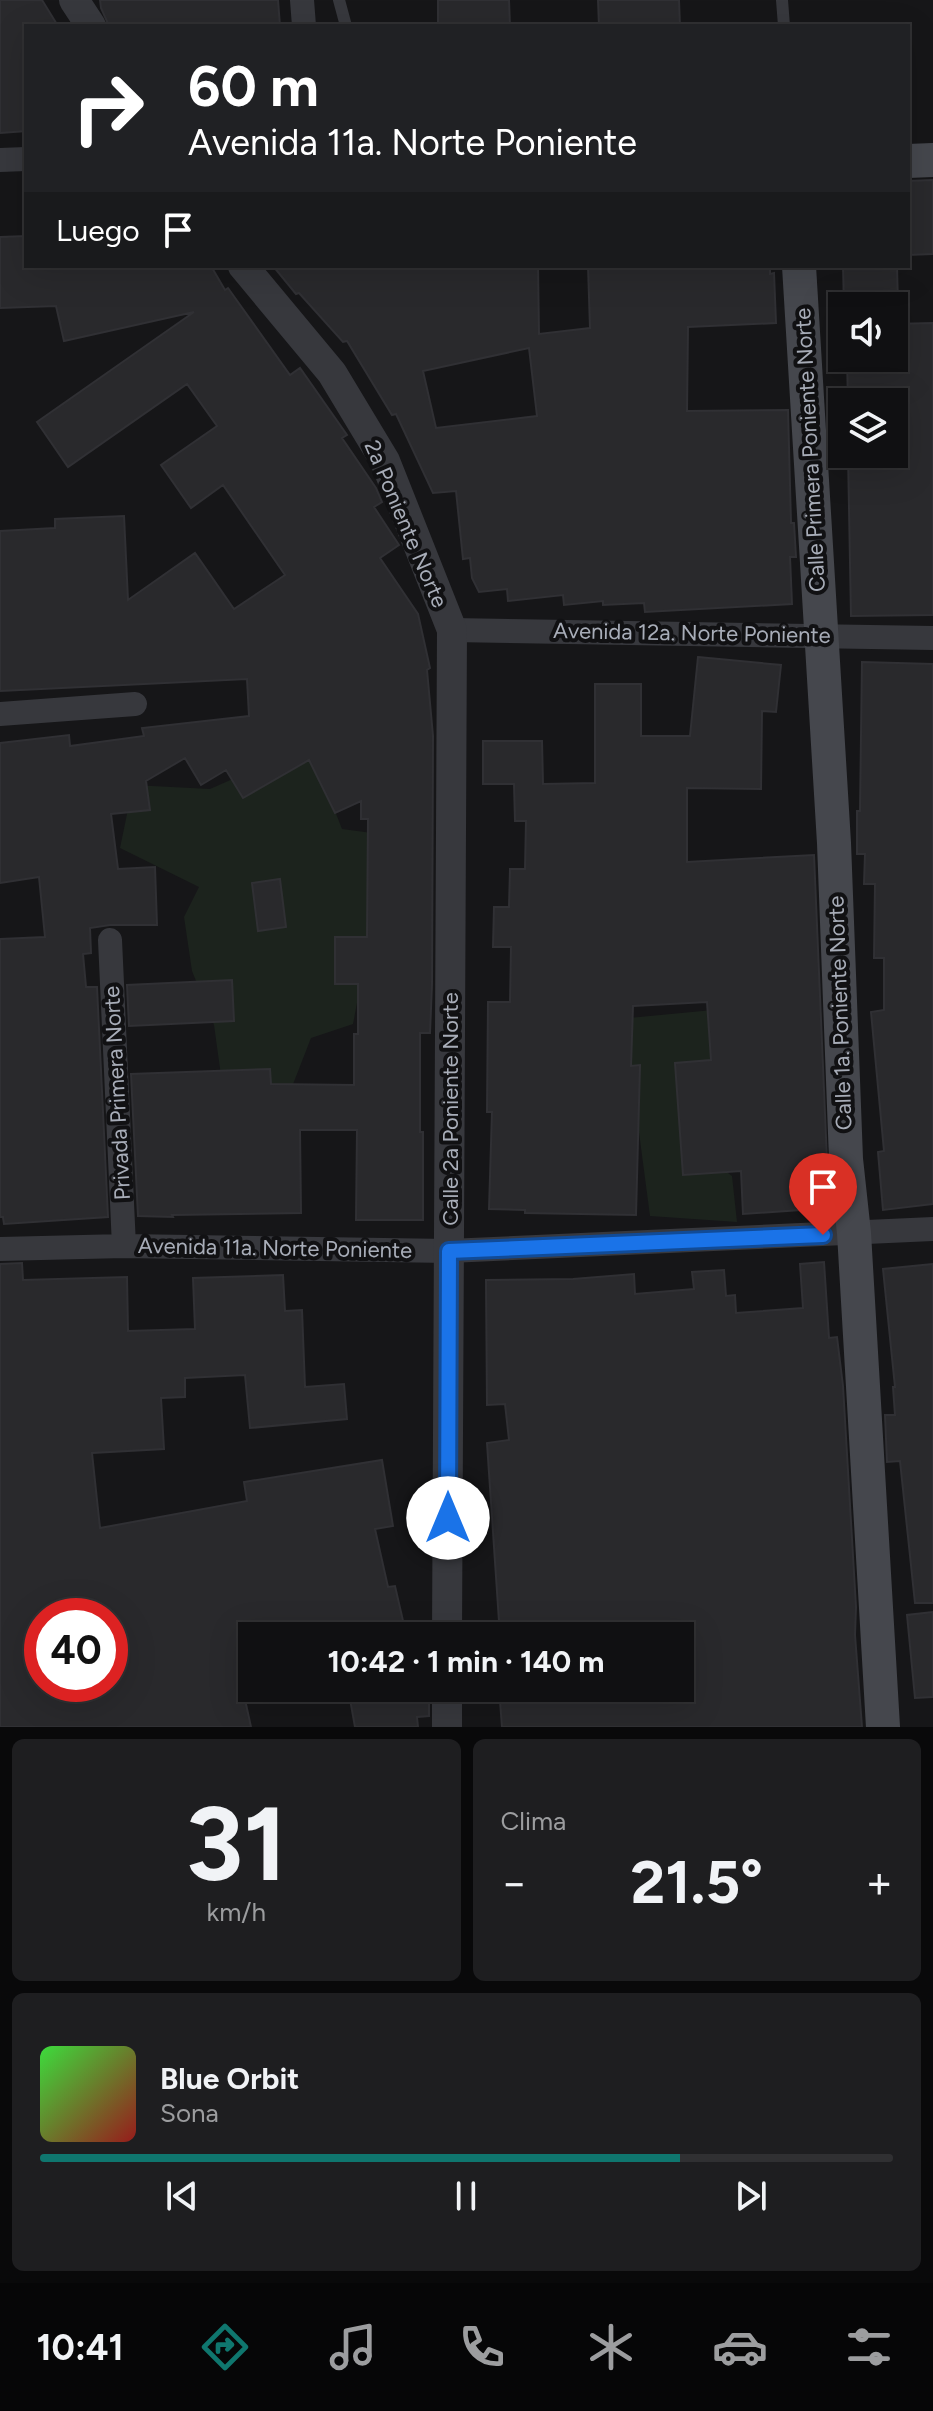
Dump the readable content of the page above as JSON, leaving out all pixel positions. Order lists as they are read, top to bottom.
{
  "streets": {
    "main road": ["Calle Primera Poniente Norte", "Calle 1a. Poniente Norte"],
    "street": [
      "2a Poniente Norte",
      "Avenida 12a. Norte Poniente",
      "Privada Primera Norte",
      "Calle 2a Poniente Norte",
      "Avenida 11a. Norte Poniente"
    ]
  },
  "crossings": [
    ["Calle Primera Poniente Norte", "Avenida 12a. Norte Poniente"],
    ["Calle Primera Poniente Norte", "Calle 1a. Poniente Norte"],
    ["2a Poniente Norte", "Avenida 12a. Norte Poniente"],
    ["2a Poniente Norte", "Calle 2a Poniente Norte"],
    ["Avenida 12a. Norte Poniente", "Calle 1a. Poniente Norte"],
    ["Avenida 12a. Norte Poniente", "Calle 2a Poniente Norte"],
    ["Calle 1a. Poniente Norte", "Avenida 11a. Norte Poniente"],
    ["Privada Primera Norte", "Avenida 11a. Norte Poniente"],
    ["Calle 2a Poniente Norte", "Avenida 11a. Norte Poniente"]
  ],
  "page": {
    "turn": ["60 m", "Avenida 11a. Norte Poniente"],
    "then": "Luego",
    "limit": "40",
    "trip": "10:42 · 1 min · 140 m",
    "tile": [
      ["31", "km/h"],
      "Clima"
    ],
    "heat": ["−", "21.5°", "+"],
    "song": ["Blue Orbit", "Sona"],
    "tabs": "10:41"
  }
}
